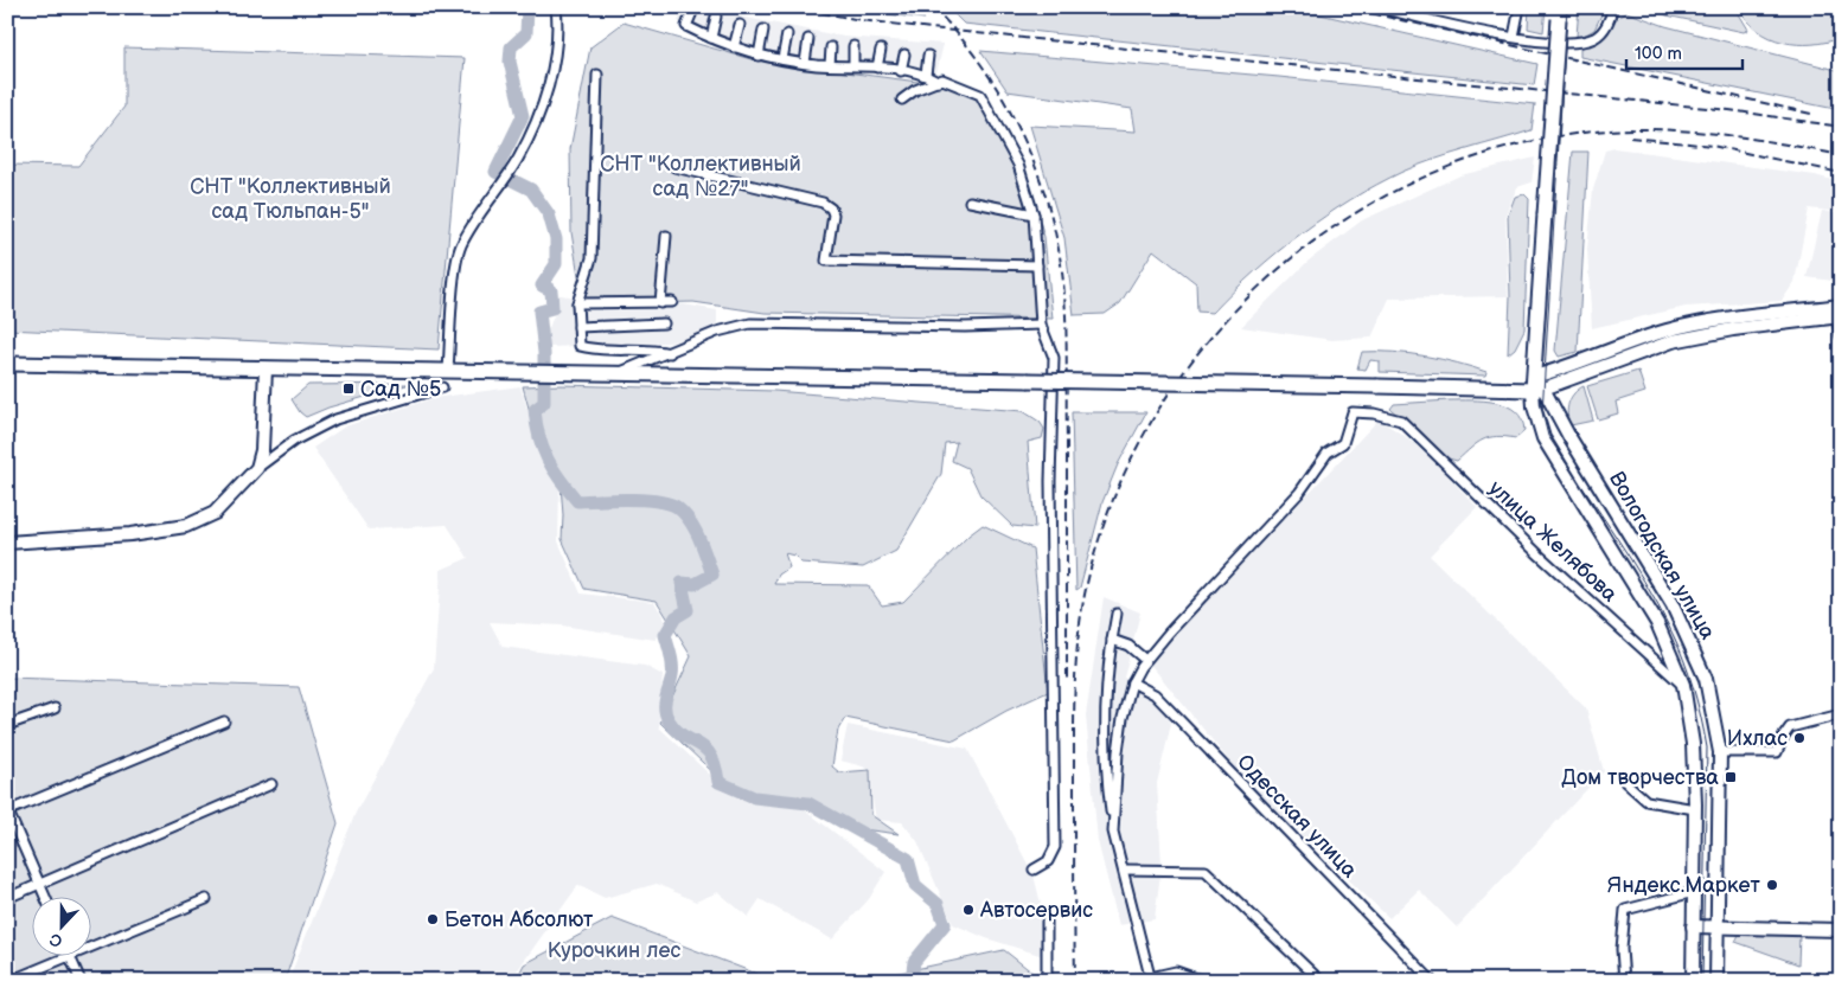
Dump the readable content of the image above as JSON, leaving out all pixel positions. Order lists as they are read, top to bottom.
{
  "streets": {
    "main road": ["Вологодская улица"],
    "street": ["улица Желябова", "Одесская улица"]
  },
  "crossings": [
    ["улица Желябова", "Вологодская улица"]
  ],
  "parks": ["СНТ \"Коллективный сад №27\"", "СНТ \"Коллективный сад Тюльпан-5\"", "Курочкин лес"],
  "places": {
    "transit": ["Сад №5", "Дом творчества"],
    "other": [
      "Ихлас",
      "Яндекс.Маркет",
      "Автосервис",
      "Бетон Абсолют"
    ]
  },
  "scale_bar": "100 m",
  "north": "bottom"
}
